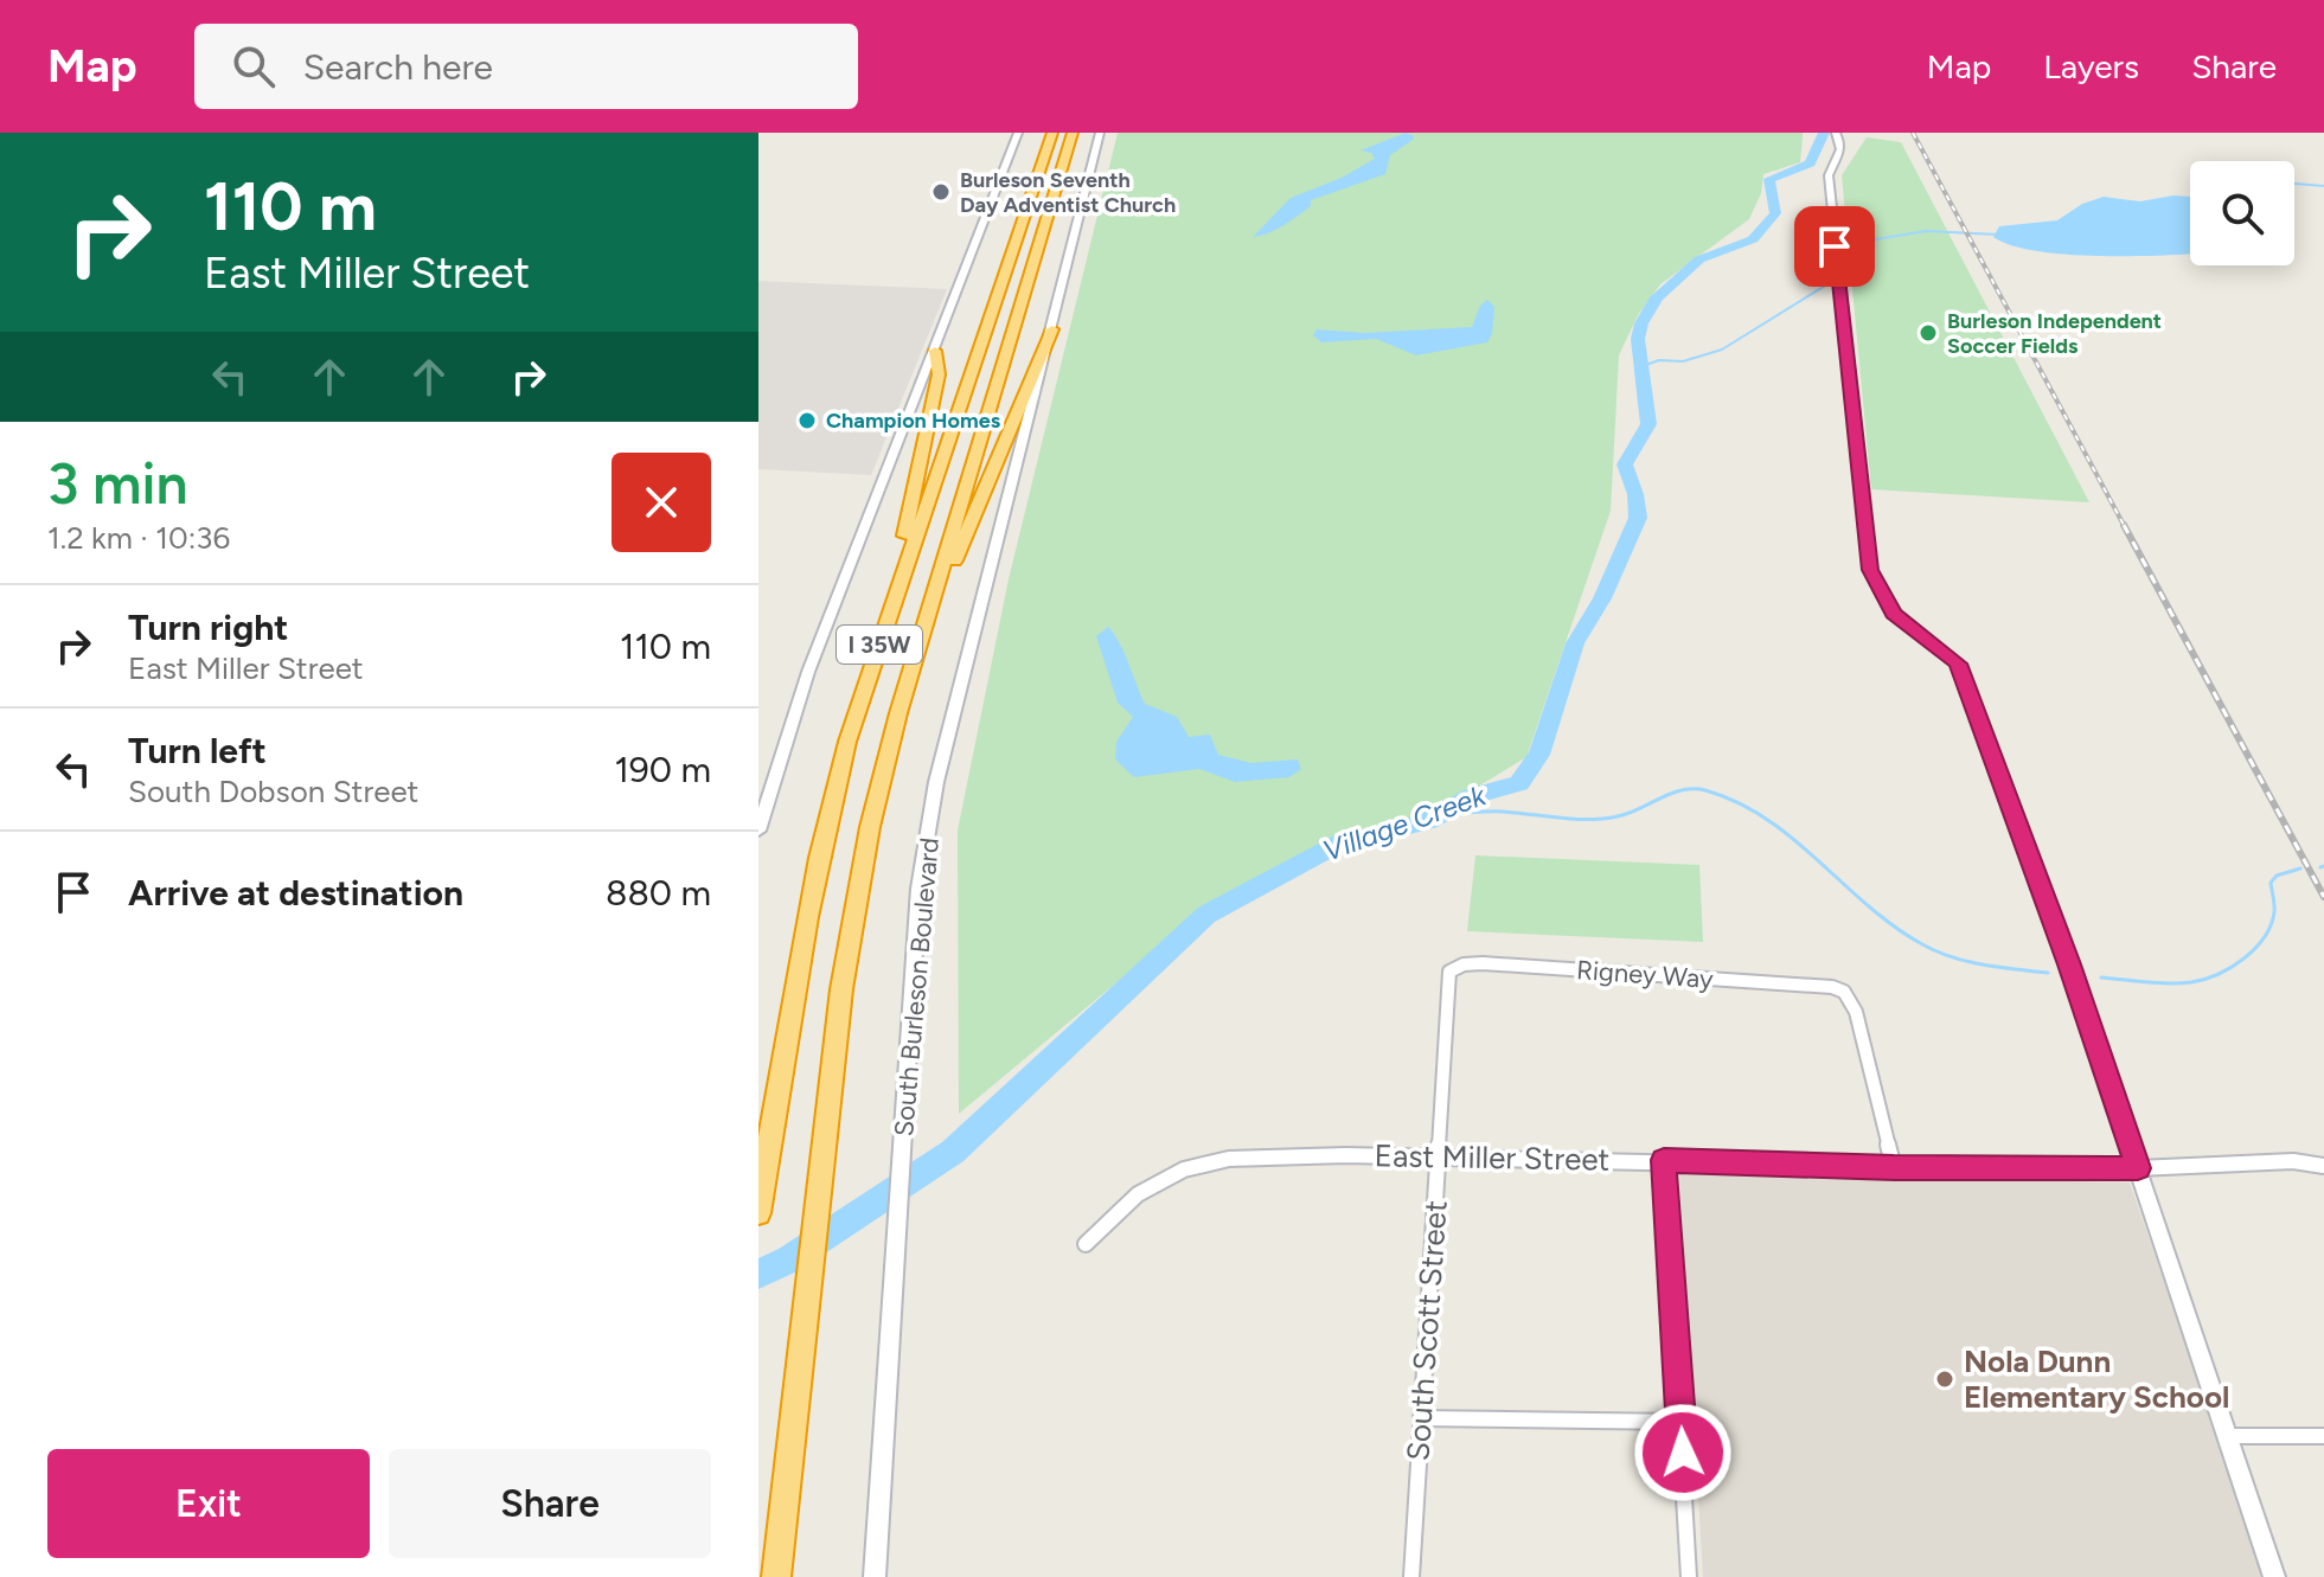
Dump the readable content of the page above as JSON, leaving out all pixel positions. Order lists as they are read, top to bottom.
{
  "streets": {
    "highway": ["I 35W"],
    "main road": ["South Burleson Boulevard"],
    "street": ["Rigney Way", "East Miller Street", "South Scott Street"]
  },
  "crossings": [
    ["Rigney Way", "East Miller Street"],
    ["Rigney Way", "South Scott Street"],
    ["East Miller Street", "South Scott Street"]
  ],
  "water": ["Village Creek"],
  "places": [
    "Burleson Seventh Day Adventist Church",
    "Burleson Independent Soccer Fields",
    "Champion Homes",
    "Nola Dunn Elementary School"
  ],
  "page": {
    "header": "Map",
    "search": "Search here",
    "nav": ["Map", "Layers", "Share"],
    "turn": ["110 m", "East Miller Street"],
    "heading": ["3 min", "1.2 km · 10:36"],
    "list": [
      {
        "name": "Turn right",
        "note": "East Miller Street",
        "value": "110 m"
      },
      {
        "name": "Turn left",
        "note": "South Dobson Street",
        "value": "190 m"
      },
      {
        "name": "Arrive at destination",
        "value": "880 m"
      }
    ],
    "buttons": ["Exit", "Share"]
  }
}
